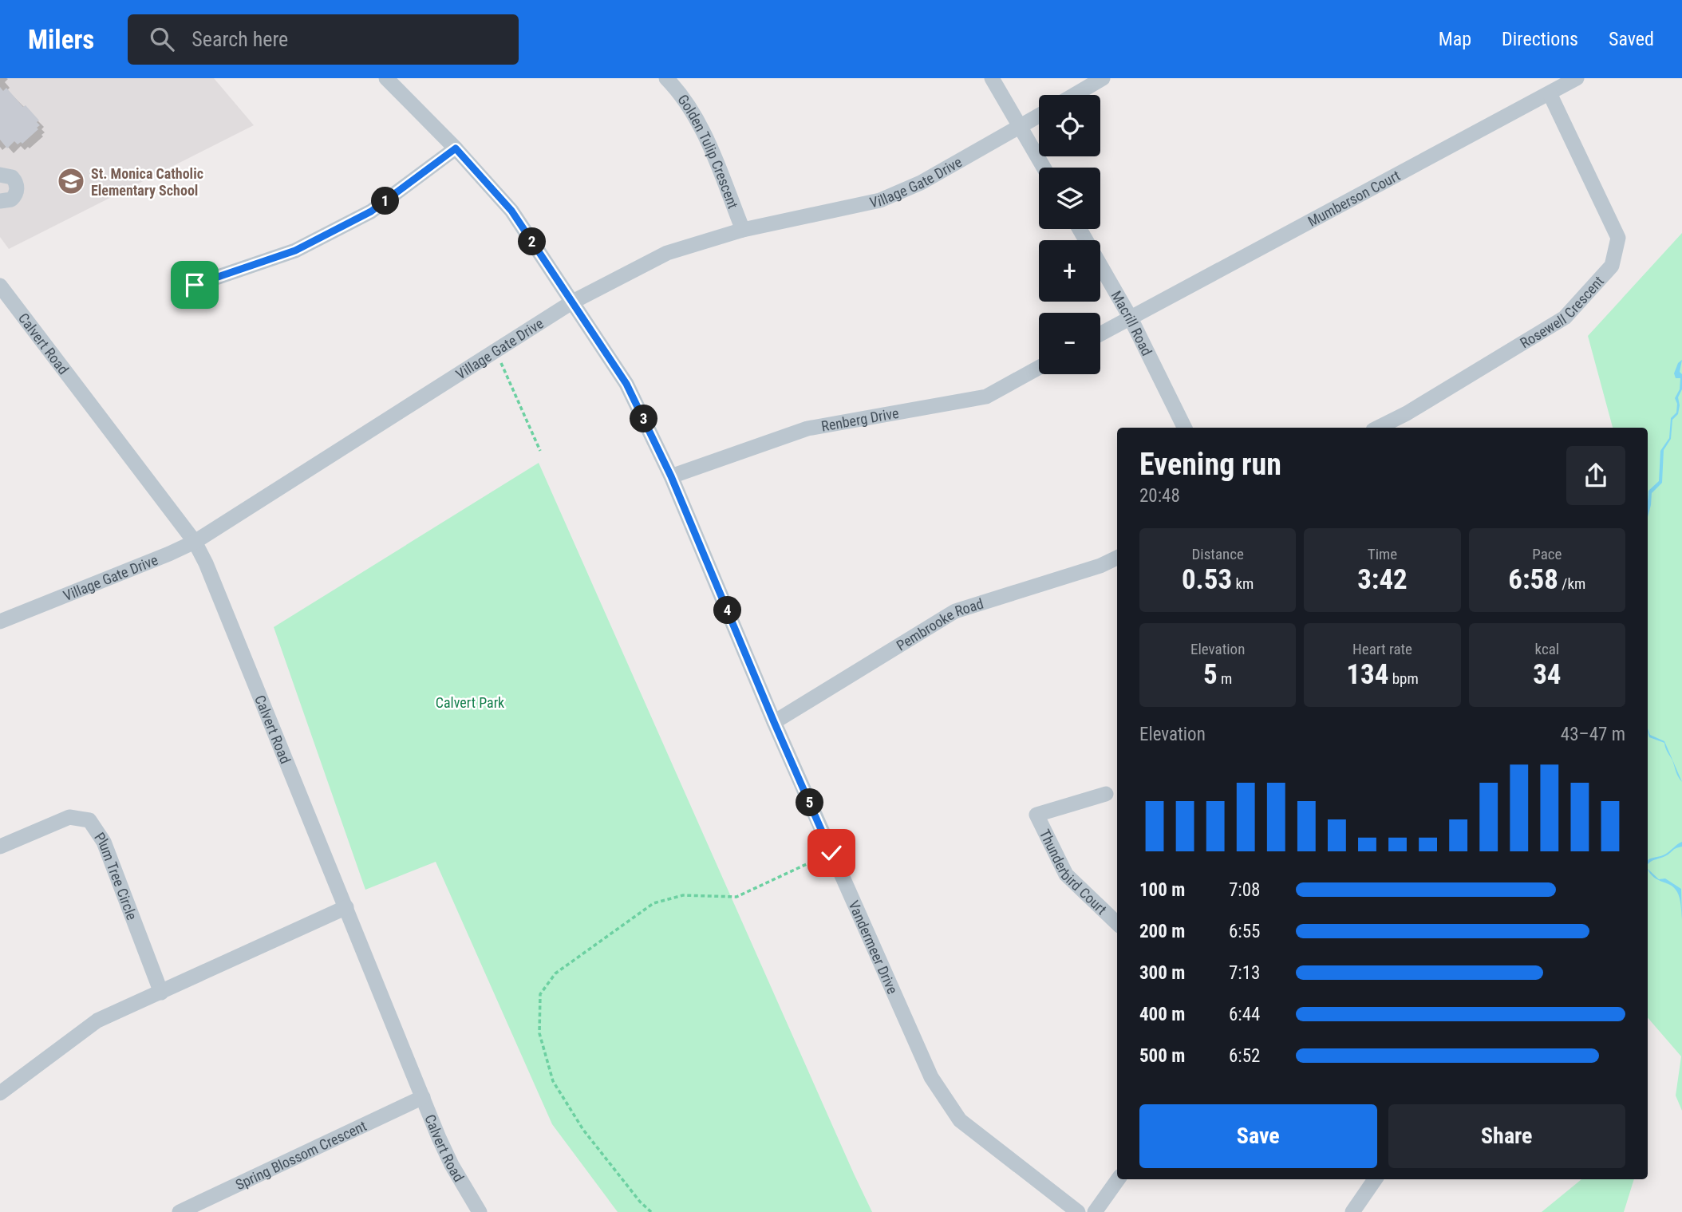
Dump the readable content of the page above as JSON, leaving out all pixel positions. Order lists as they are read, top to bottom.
{
  "streets": {
    "street": [
      "Golden Tulip Crescent",
      "Village Gate Drive",
      "Mumberson Court",
      "Rosewell Crescent",
      "Macrill Road",
      "Calvert Road",
      "Renberg Drive",
      "Pembrooke Road",
      "Thunderbird Court",
      "Plum Tree Circle",
      "Vandermeer Drive",
      "Spring Blossom Crescent"
    ]
  },
  "crossings": [
    ["Golden Tulip Crescent", "Village Gate Drive"],
    ["Village Gate Drive", "Calvert Road"],
    ["Village Gate Drive", "Vandermeer Drive"],
    ["Mumberson Court", "Rosewell Crescent"],
    ["Mumberson Court", "Macrill Road"],
    ["Calvert Road", "Spring Blossom Crescent"],
    ["Renberg Drive", "Vandermeer Drive"],
    ["Pembrooke Road", "Vandermeer Drive"]
  ],
  "parks": ["Calvert Park"],
  "places": {
    "school or university": ["St. Monica Catholic Elementary School"]
  },
  "page": {
    "header": "Milers",
    "search": "Search here",
    "nav": ["Map", "Directions", "Saved"],
    "map_buttons": ["+", "−"],
    "pins": [
      "1",
      "2",
      "3",
      "4",
      "5"
    ],
    "heading": ["Evening run", "20:48"],
    "stats": [
      ["Distance", "0.53 km"],
      ["Time", "3:42"],
      ["Pace", "6:58 /km"],
      ["Elevation", "5 m"],
      ["Heart rate", "134 bpm"],
      ["kcal", "34"]
    ],
    "chart": ["Elevation", "43–47 m"],
    "list": [
      {
        "name": "100 m",
        "note": "7:08"
      },
      {
        "name": "200 m",
        "note": "6:55"
      },
      {
        "name": "300 m",
        "note": "7:13"
      },
      {
        "name": "400 m",
        "note": "6:44"
      },
      {
        "name": "500 m",
        "note": "6:52"
      }
    ],
    "buttons": ["Save", "Share"]
  }
}
